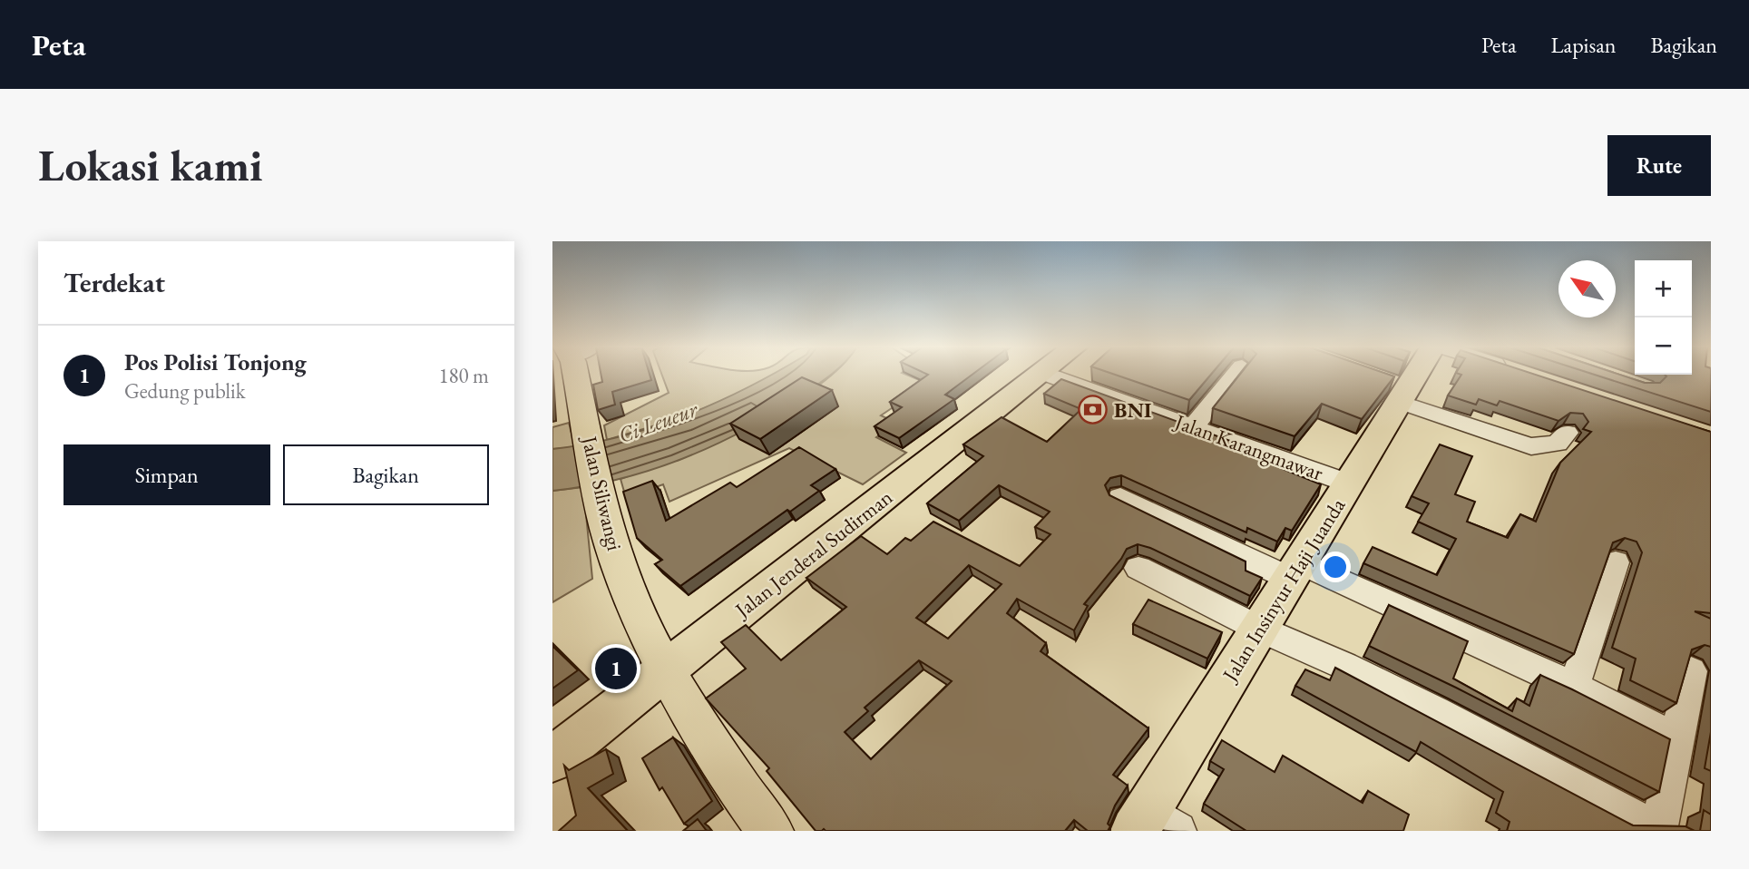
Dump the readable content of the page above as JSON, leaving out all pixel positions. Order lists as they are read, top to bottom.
{
  "streets": {
    "highway": ["Jalan Jenderal Sudirman", "Jalan Insinyur Haji Juanda"],
    "main road": ["Jalan Siliwangi"],
    "street": ["Jalan Karangmawar"]
  },
  "crossings": [
    ["Jalan Karangmawar", "Jalan Insinyur Haji Juanda"],
    ["Jalan Siliwangi", "Jalan Jenderal Sudirman"]
  ],
  "water": ["Ci Leueur"],
  "places": {
    "bank": ["BNI"]
  },
  "north": "top left",
  "page": {
    "header": "Peta",
    "nav": ["Peta", "Lapisan", "Bagikan"],
    "buttons": [
      "Rute",
      ["Simpan", "Bagikan"]
    ],
    "title": "Lokasi kami",
    "heading": "Terdekat",
    "map_buttons": ["+", "−"],
    "list": [
      {
        "mark": "1",
        "name": "Pos Polisi Tonjong",
        "note": "Gedung publik",
        "value": "180 m"
      }
    ],
    "pins": "1"
  }
}
